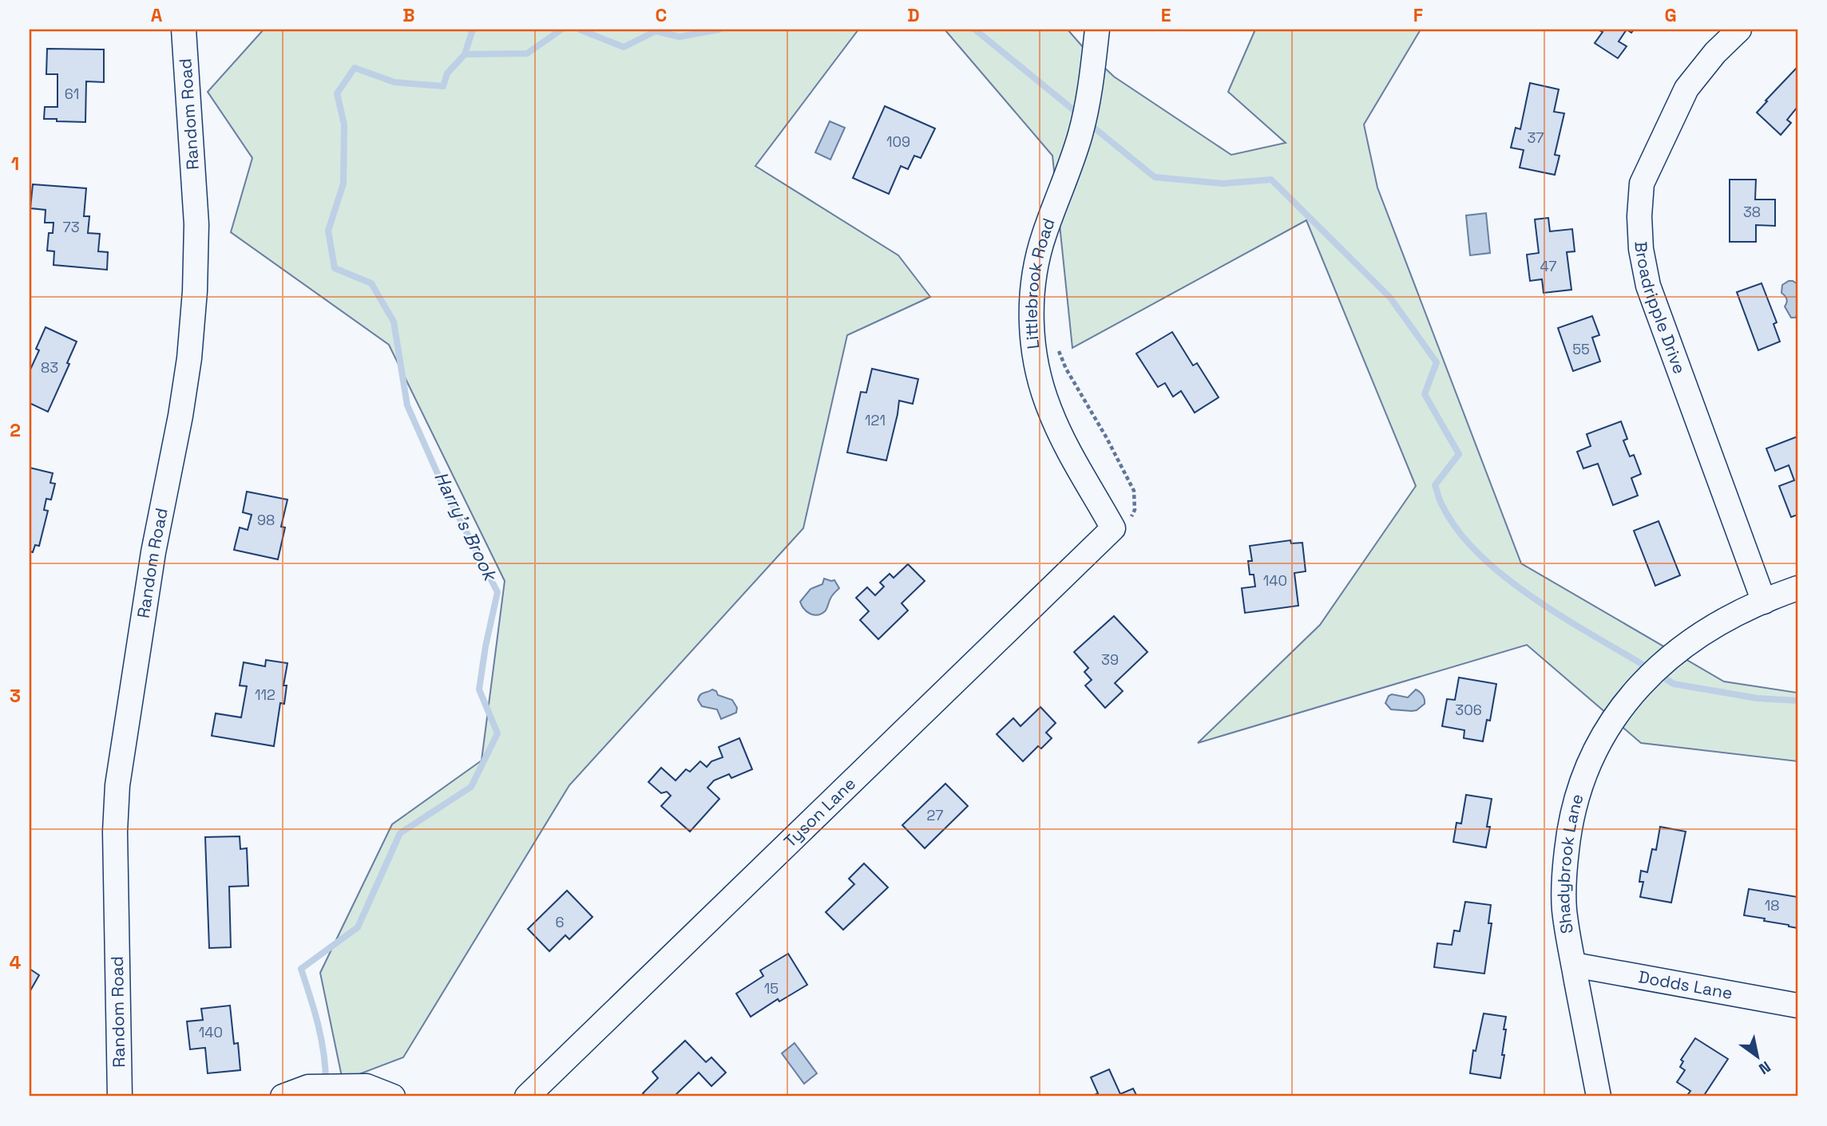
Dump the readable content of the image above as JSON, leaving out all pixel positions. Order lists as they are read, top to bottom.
{
  "streets": {
    "street": [
      "Random Road",
      "Littlebrook Road",
      "Broadripple Drive",
      "Tyson Lane",
      "Shadybrook Lane",
      "Dodds Lane"
    ]
  },
  "crossings": [
    ["Littlebrook Road", "Tyson Lane"],
    ["Broadripple Drive", "Shadybrook Lane"],
    ["Shadybrook Lane", "Dodds Lane"]
  ],
  "water": ["Harry's Brook"],
  "house_numbers": [
    "61",
    "37",
    "109",
    "38",
    "73",
    "47",
    "55",
    "83",
    "121",
    "98",
    "140",
    "39",
    "112",
    "306",
    "27",
    "18",
    "6",
    "15",
    "140"
  ],
  "north": "bottom right",
  "grid": {
    "columns": [
      "A",
      "B",
      "C",
      "D",
      "E",
      "F",
      "G"
    ],
    "rows": [
      "1",
      "2",
      "3",
      "4"
    ]
  }
}
